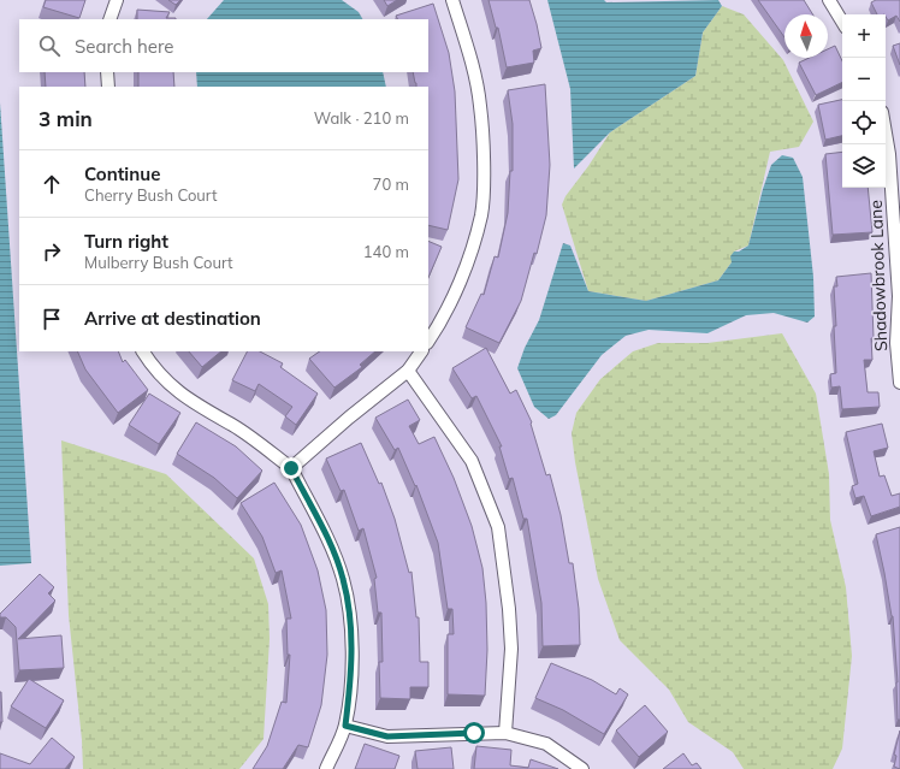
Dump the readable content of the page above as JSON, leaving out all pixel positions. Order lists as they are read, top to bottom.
{
  "streets": {
    "street": ["Shadowbrook Lane"]
  },
  "north": "top",
  "page": {
    "map_buttons": ["+", "−"],
    "search": "Search here",
    "heading": ["3 min", "Walk · 210 m"],
    "list": [
      ["Continue", "Cherry Bush Court", "70 m"],
      ["Turn right", "Mulberry Bush Court", "140 m"],
      "Arrive at destination"
    ]
  }
}
